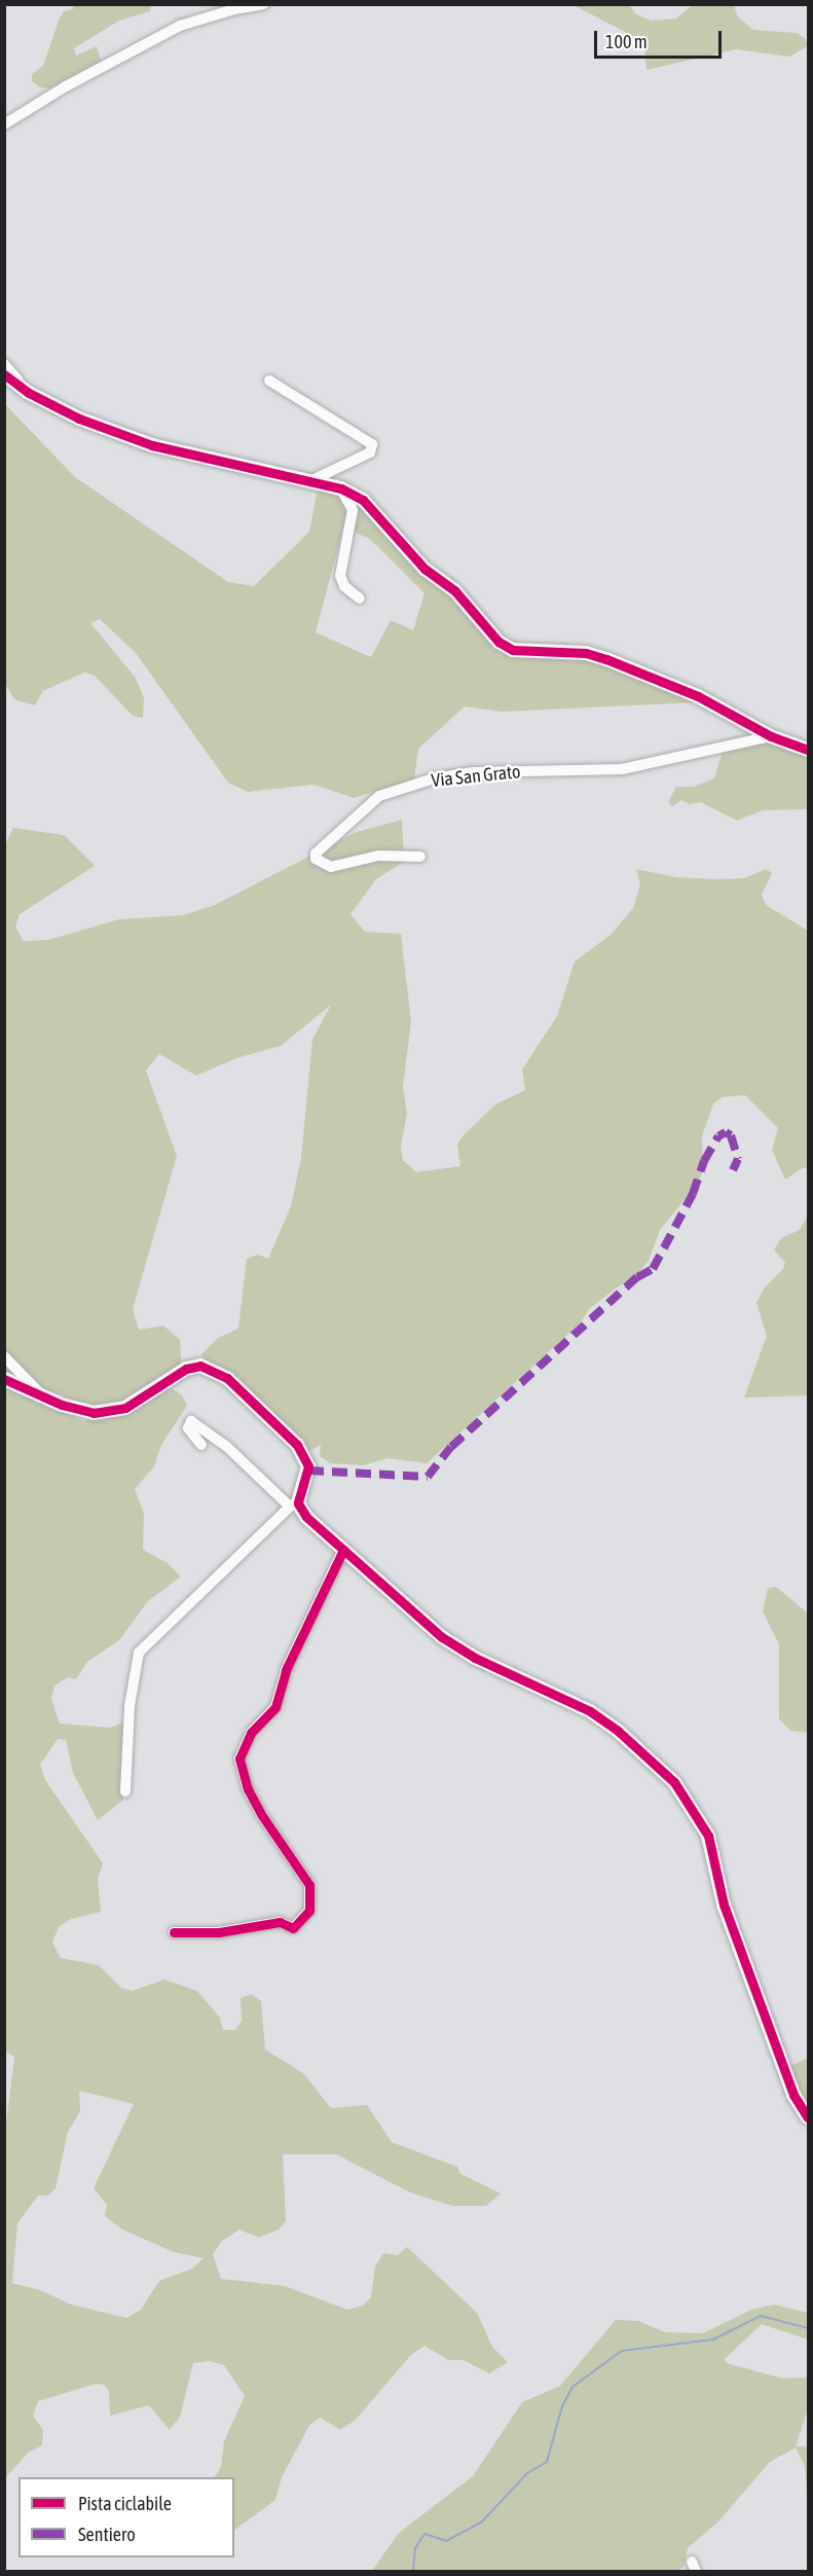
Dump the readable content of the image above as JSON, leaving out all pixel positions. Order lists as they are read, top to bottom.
{
  "streets": {
    "street": ["Via San Grato"]
  },
  "legend": ["Pista ciclabile", "Sentiero"],
  "scale_bar": "100 m"
}
